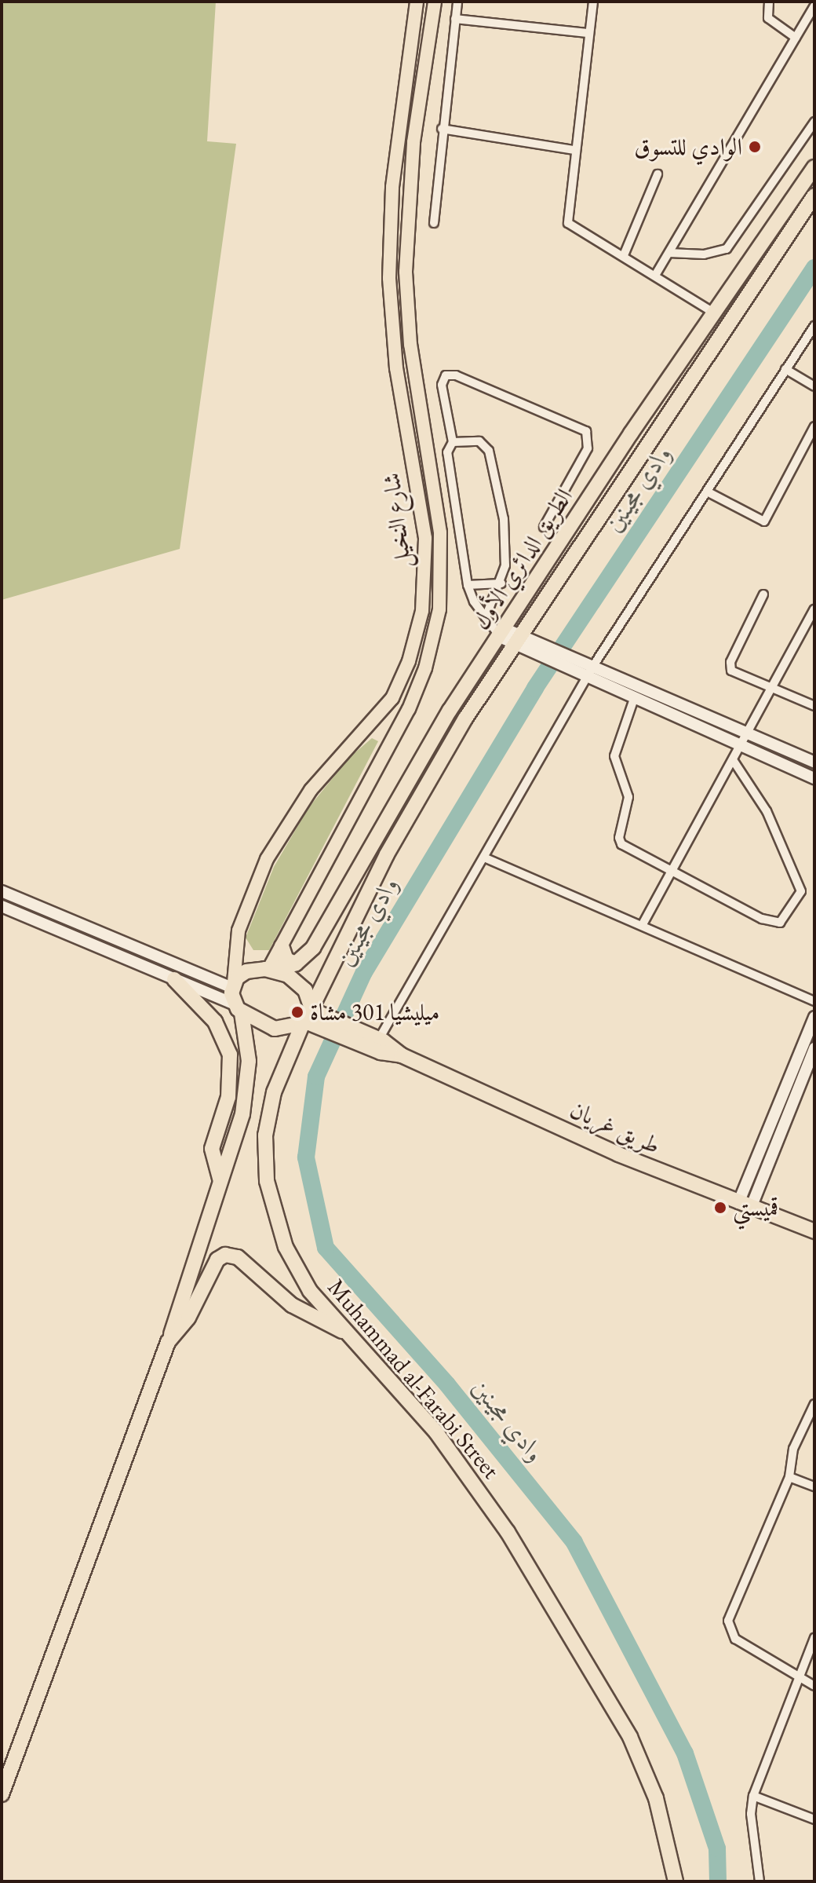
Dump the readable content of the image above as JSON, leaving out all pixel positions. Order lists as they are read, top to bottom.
{
  "streets": {
    "highway": ["الطريق الدائري الأول", "طريق غريان", "Muhammad al-Farabi Street"],
    "main road": ["شارع النخيل"]
  },
  "crossings": [
    ["شارع النخيل", "الطريق الدائري الأول"],
    ["شارع النخيل", "طريق غريان"],
    ["شارع النخيل", "Muhammad al-Farabi Street"],
    ["الطريق الدائري الأول", "طريق غريان"],
    ["الطريق الدائري الأول", "Muhammad al-Farabi Street"],
    ["طريق غريان", "Muhammad al-Farabi Street"]
  ],
  "water": ["وادي مجينين"],
  "places": ["الوادي للتسوق", "ميليشيا 301 مشاة", "قميستي"]
}
